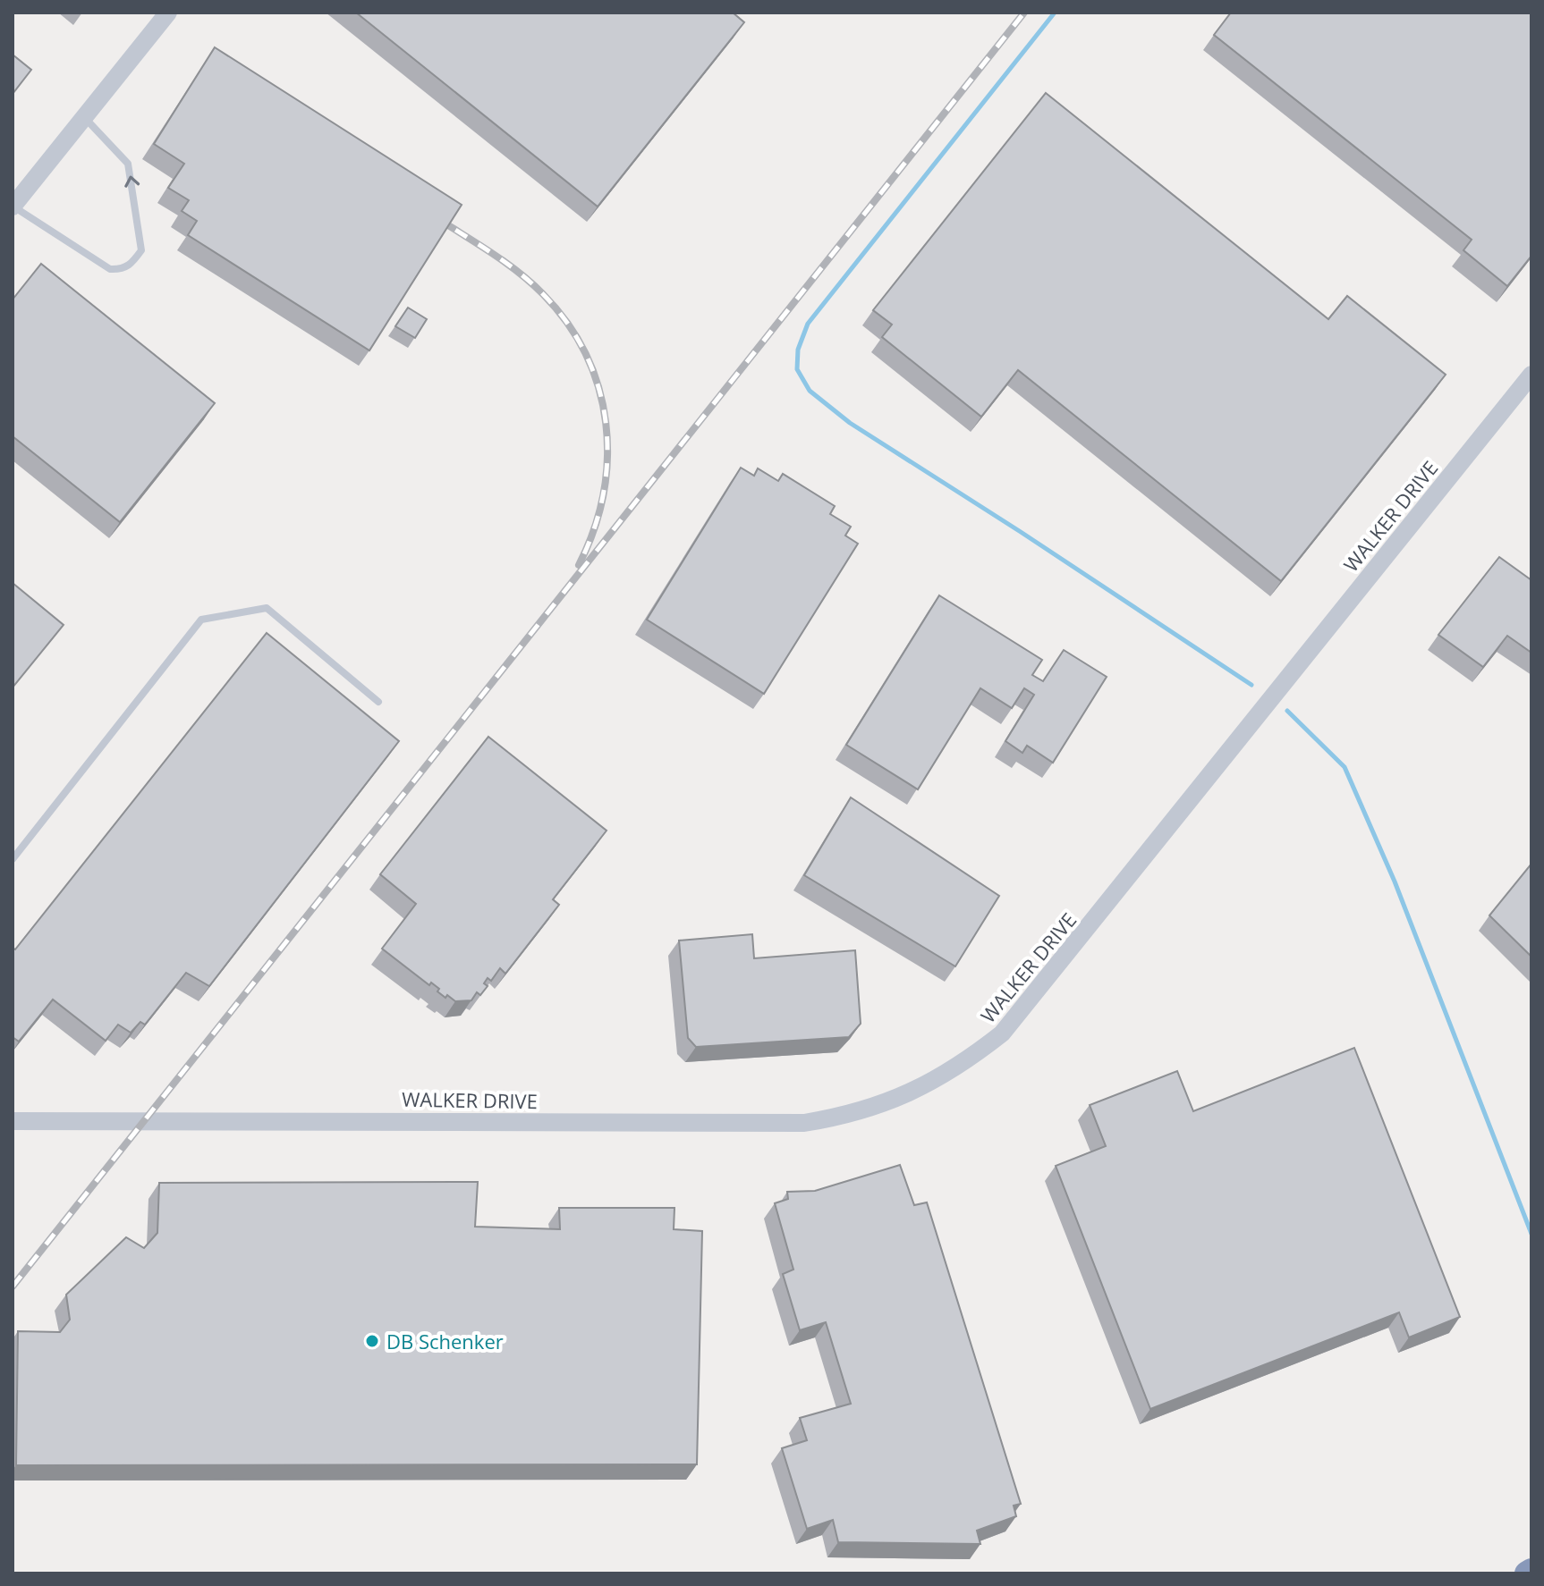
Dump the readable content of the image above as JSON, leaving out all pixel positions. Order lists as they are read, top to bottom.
{
  "streets": {
    "street": ["WALKER DRIVE"]
  },
  "places": ["DB Schenker"]
}
